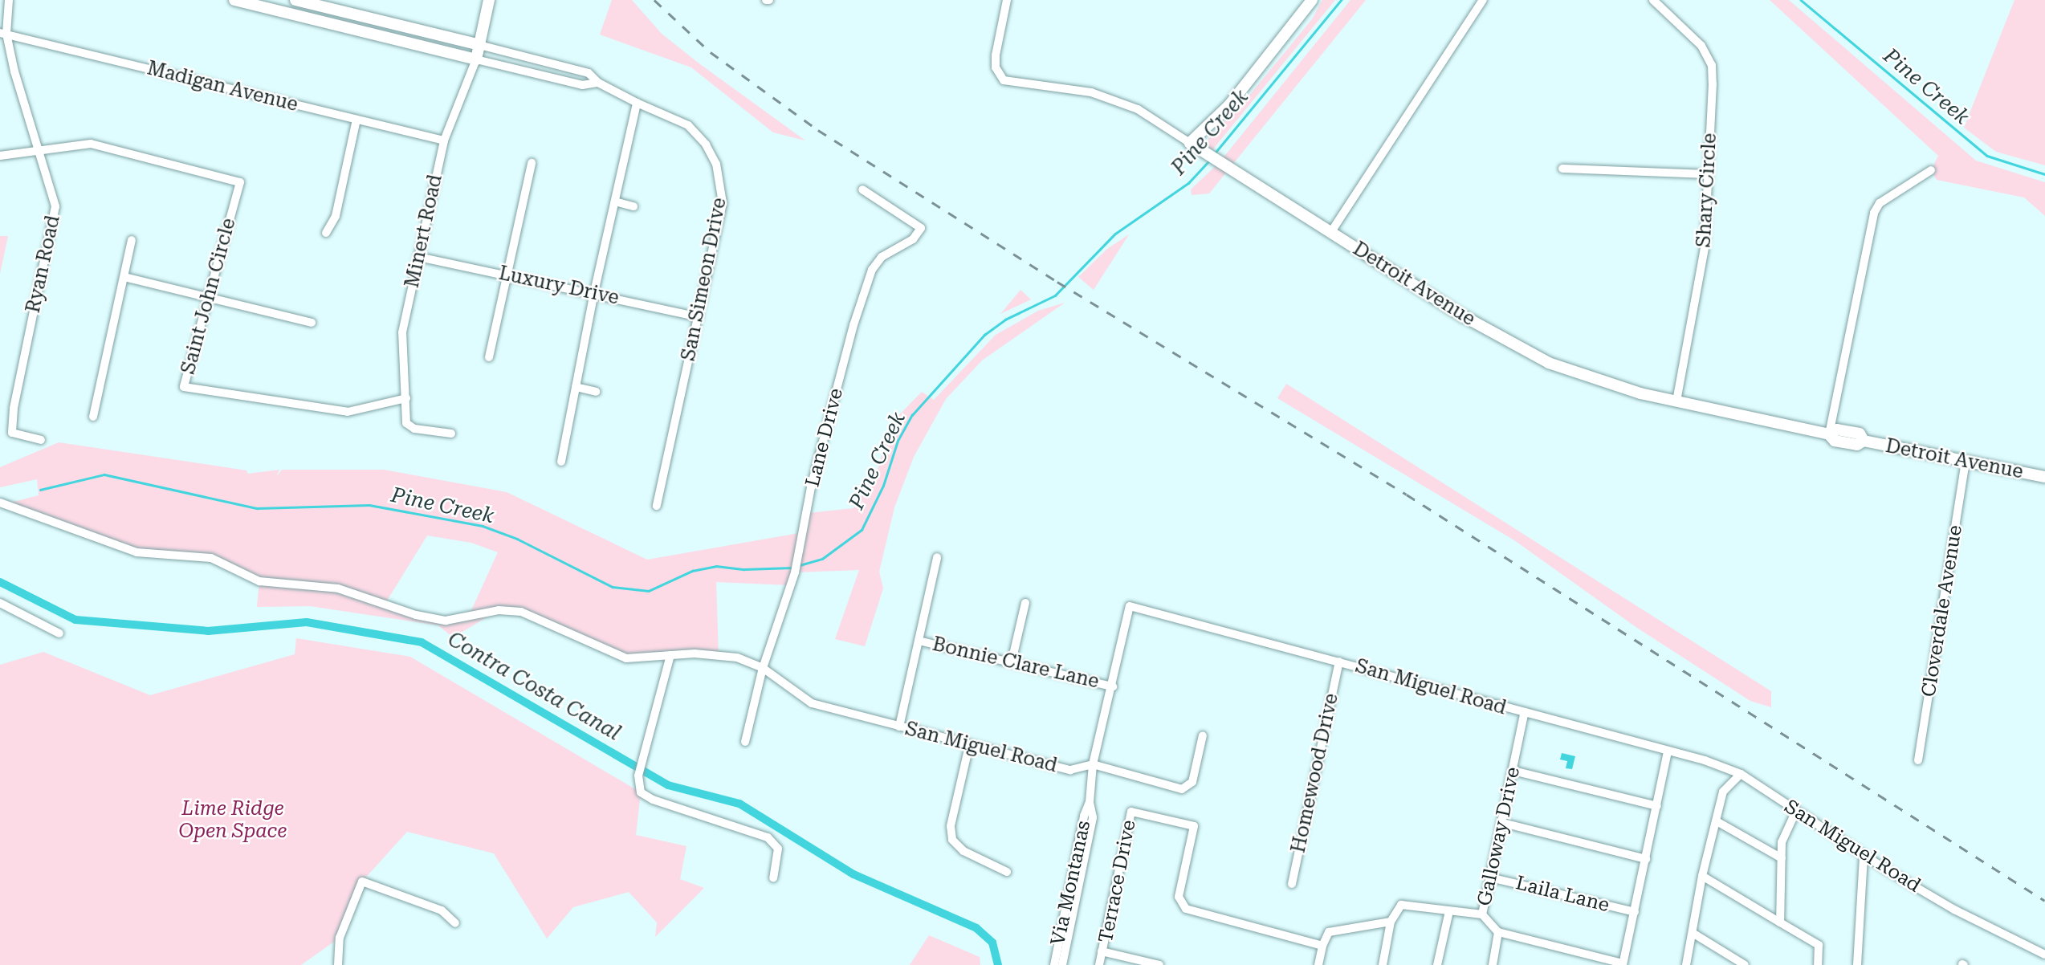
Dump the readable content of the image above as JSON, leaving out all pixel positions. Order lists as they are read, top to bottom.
{
  "streets": {
    "street": [
      "Madigan Avenue",
      "Shary Circle",
      "Minert Road",
      "Ryan Road",
      "San Simeon Drive",
      "Detroit Avenue",
      "Luxury Drive",
      "Saint John Circle",
      "Lane Drive",
      "Cloverdale Avenue",
      "Bonnie Clare Lane",
      "San Miguel Road",
      "Homewood Drive",
      "Galloway Drive",
      "Terrace Drive",
      "Via Montanas",
      "Laila Lane"
    ]
  },
  "crossings": [
    ["Madigan Avenue", "Minert Road"],
    ["Madigan Avenue", "Ryan Road"],
    ["Shary Circle", "Detroit Avenue"],
    ["Minert Road", "San Simeon Drive"],
    ["Minert Road", "Luxury Drive"],
    ["Minert Road", "Saint John Circle"],
    ["Ryan Road", "Saint John Circle"],
    ["San Simeon Drive", "Luxury Drive"],
    ["Detroit Avenue", "Cloverdale Avenue"],
    ["Lane Drive", "San Miguel Road"],
    ["Bonnie Clare Lane", "San Miguel Road"],
    ["San Miguel Road", "Homewood Drive"],
    ["San Miguel Road", "Galloway Drive"],
    ["San Miguel Road", "Via Montanas"],
    ["Galloway Drive", "Laila Lane"]
  ],
  "water": ["Pine Creek", "Contra Costa Canal"],
  "parks": ["Lime Ridge Open Space"]
}
